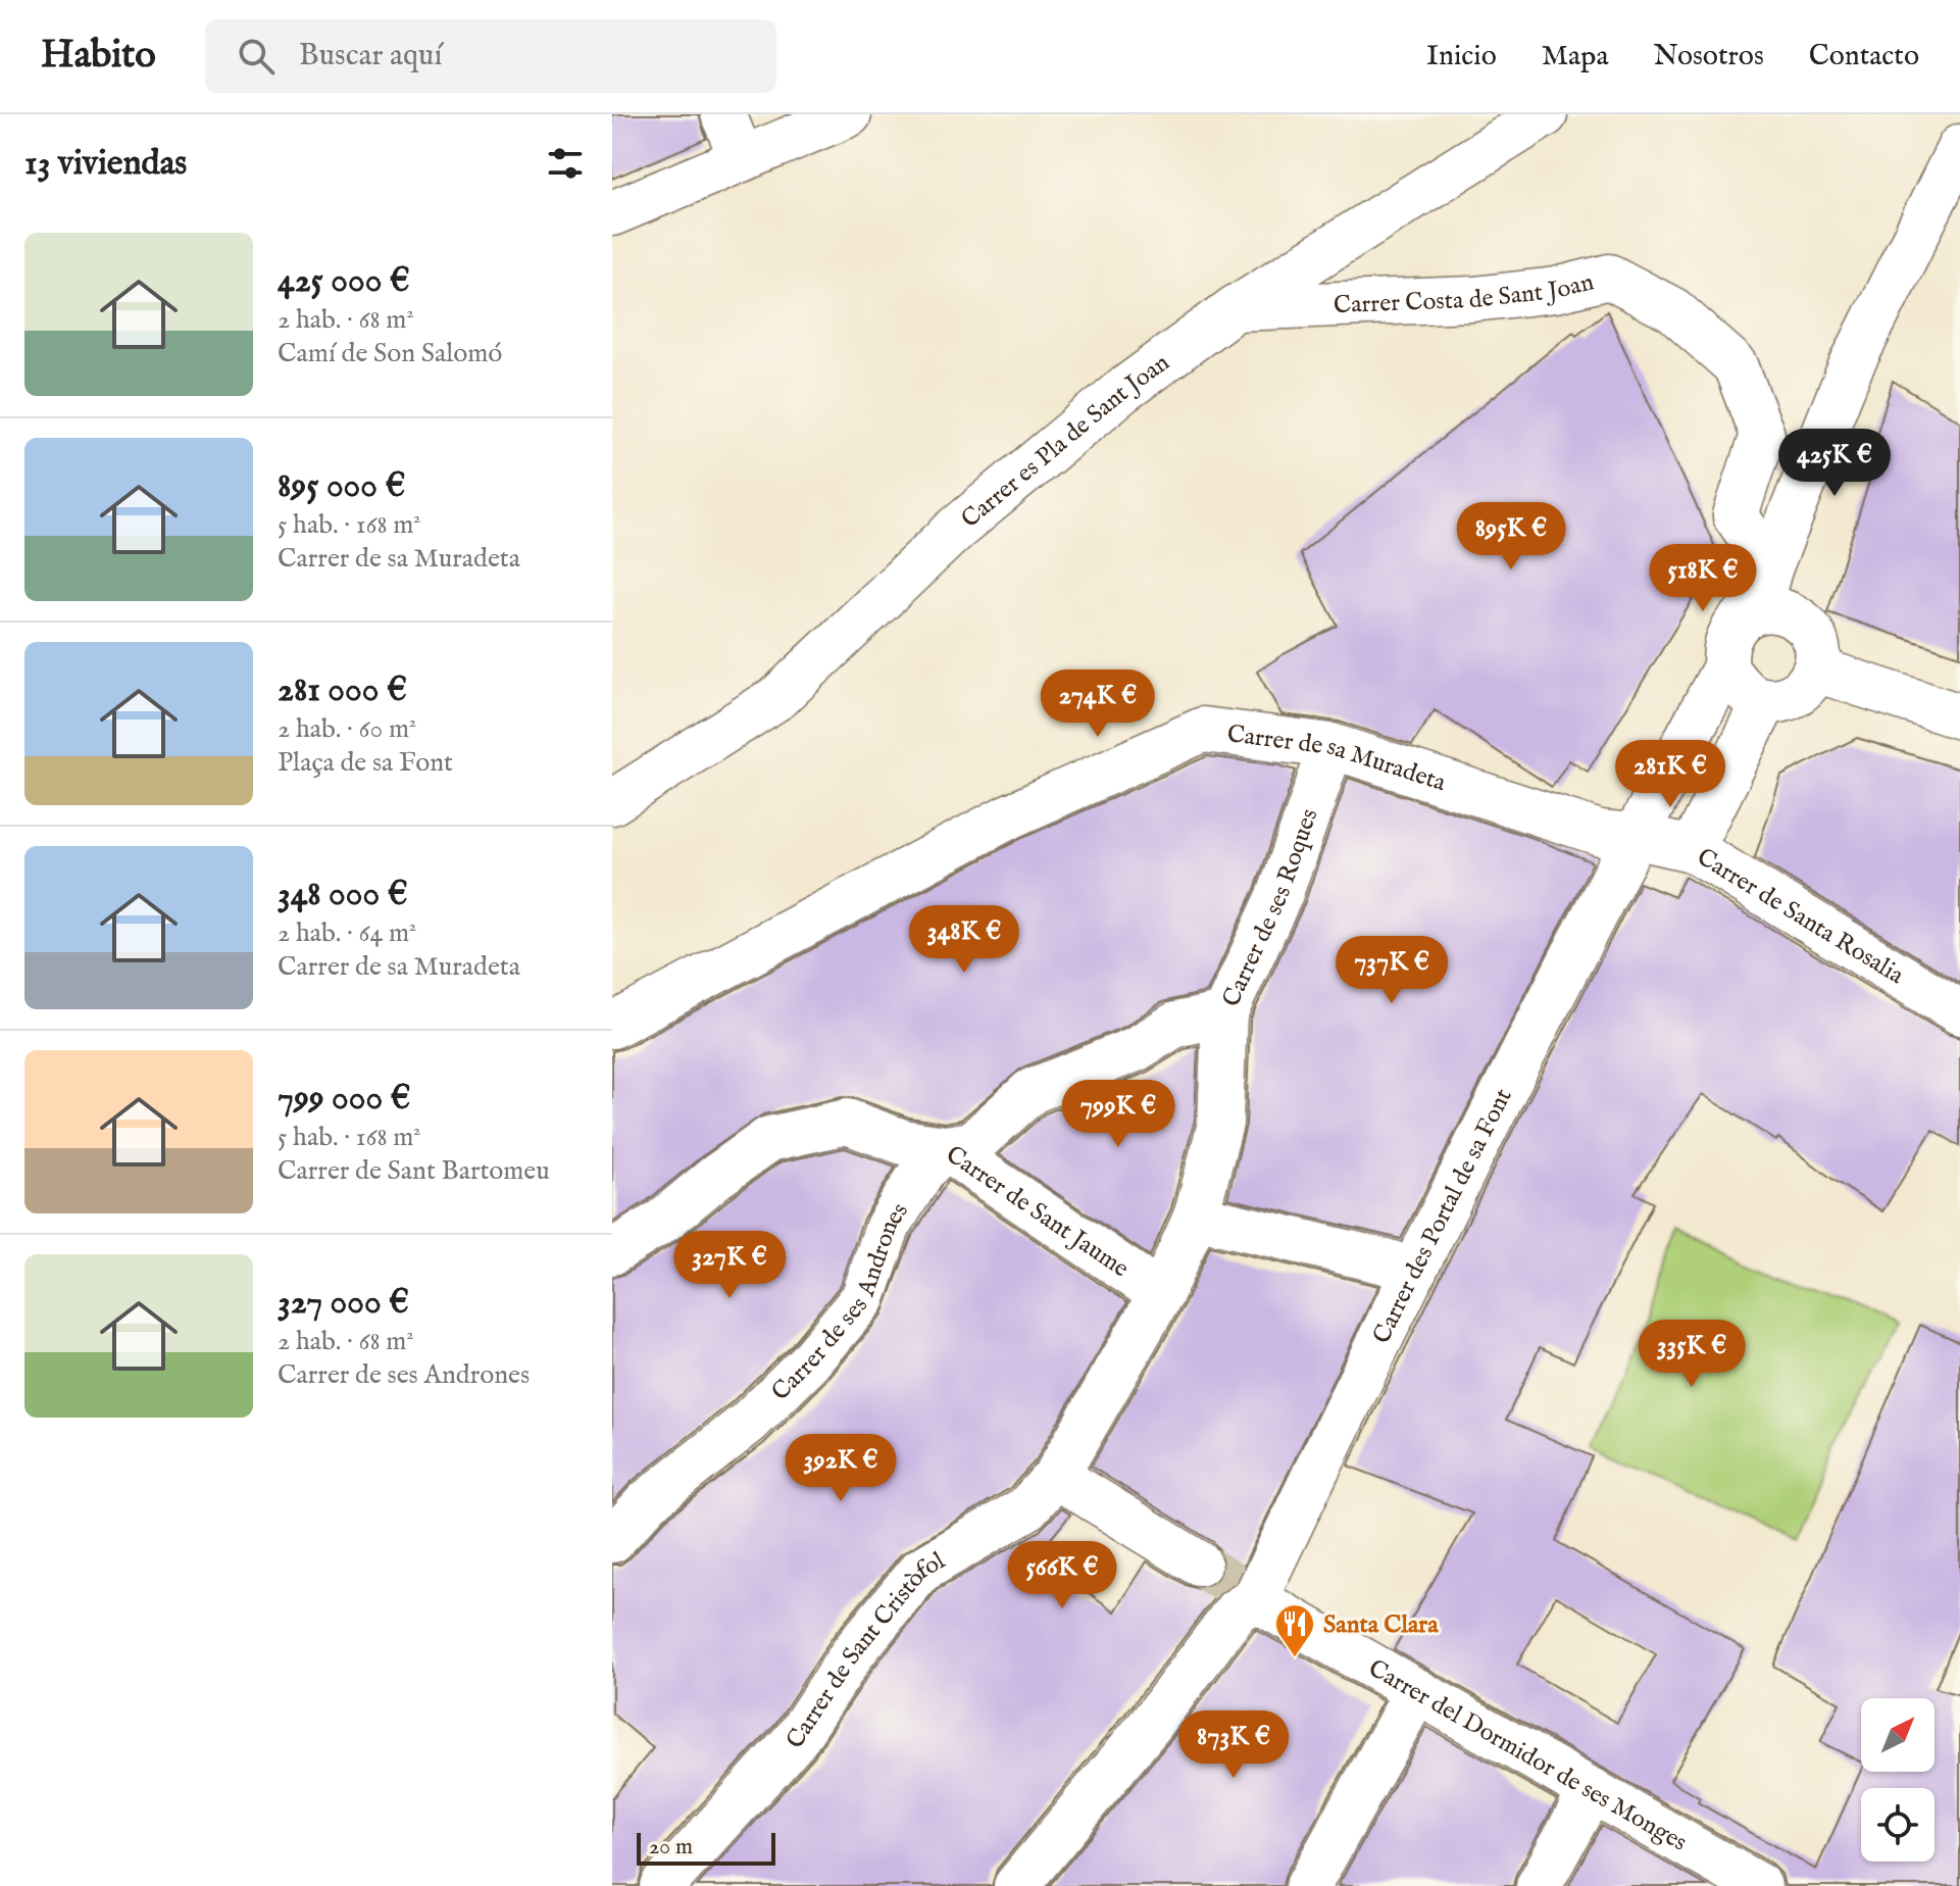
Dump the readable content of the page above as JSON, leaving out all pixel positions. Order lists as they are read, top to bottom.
{
  "streets": {
    "street": [
      "Carrer Costa de Sant Joan",
      "Carrer es Pla de Sant Joan",
      "Carrer de sa Muradeta",
      "Carrer de ses Roques",
      "Carrer de Santa Rosalia",
      "Carrer de Sant Jaume",
      "Carrer des Portal de sa Font",
      "Carrer de ses Andrones",
      "Carrer de Sant Cristòfol",
      "Carrer del Dormidor de ses Monges"
    ]
  },
  "crossings": [
    ["Carrer Costa de Sant Joan", "Carrer es Pla de Sant Joan"],
    ["Carrer de sa Muradeta", "Carrer de ses Roques"],
    ["Carrer de sa Muradeta", "Carrer de Santa Rosalia"],
    ["Carrer de sa Muradeta", "Carrer des Portal de sa Font"],
    ["Carrer de ses Roques", "Carrer de Sant Cristòfol"],
    ["Carrer de Santa Rosalia", "Carrer des Portal de sa Font"],
    ["Carrer de Sant Jaume", "Carrer de ses Andrones"],
    ["Carrer de Sant Jaume", "Carrer de Sant Cristòfol"],
    ["Carrer des Portal de sa Font", "Carrer del Dormidor de ses Monges"]
  ],
  "places": {
    "restaurant": ["Santa Clara"]
  },
  "scale_bar": "20 m",
  "north": "top right",
  "page": {
    "header": "Habito",
    "search": "Buscar aquí",
    "nav": [
      "Inicio",
      "Mapa",
      "Nosotros",
      "Contacto"
    ],
    "heading": "13 viviendas",
    "list": [
      {
        "name": "425 000 €",
        "note": "2 hab. · 68 m² · Camí de Son Salomó"
      },
      {
        "name": "895 000 €",
        "note": "5 hab. · 168 m² · Carrer de sa Muradeta"
      },
      {
        "name": "281 000 €",
        "note": "2 hab. · 60 m² · Plaça de sa Font"
      },
      {
        "name": "348 000 €",
        "note": "2 hab. · 64 m² · Carrer de sa Muradeta"
      },
      {
        "name": "799 000 €",
        "note": "5 hab. · 168 m² · Carrer de Sant Bartomeu"
      },
      {
        "name": "327 000 €",
        "note": "2 hab. · 68 m² · Carrer de ses Andrones"
      }
    ],
    "price": [
      "425K €",
      "895K €",
      "518K €",
      "274K €",
      "281K €",
      "348K €",
      "737K €",
      "799K €",
      "327K €",
      "335K €",
      "392K €",
      "566K €",
      "873K €"
    ],
    "scale": "20 m"
  }
}
